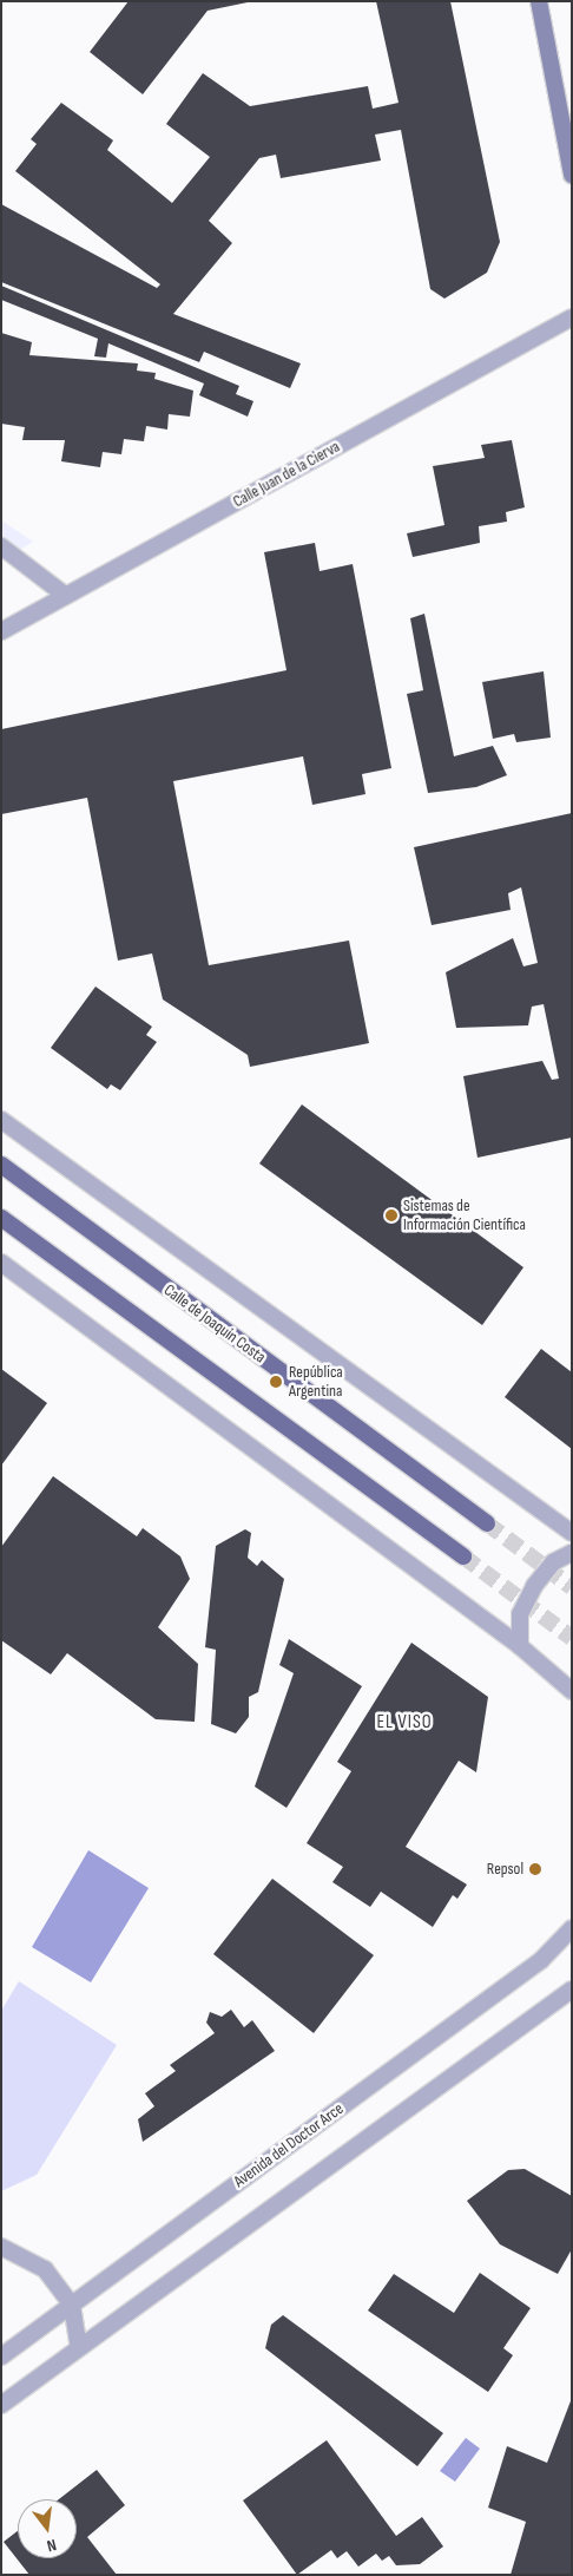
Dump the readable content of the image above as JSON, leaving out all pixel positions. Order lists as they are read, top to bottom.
{
  "streets": {
    "main road": ["Calle de Joaquín Costa"],
    "street": ["Calle Juan de la Cierva", "Avenida del Doctor Arce"]
  },
  "districts": ["EL VISO"],
  "places": ["Sistemas de Información Científica", "República Argentina", "Repsol"],
  "north": "bottom"
}
